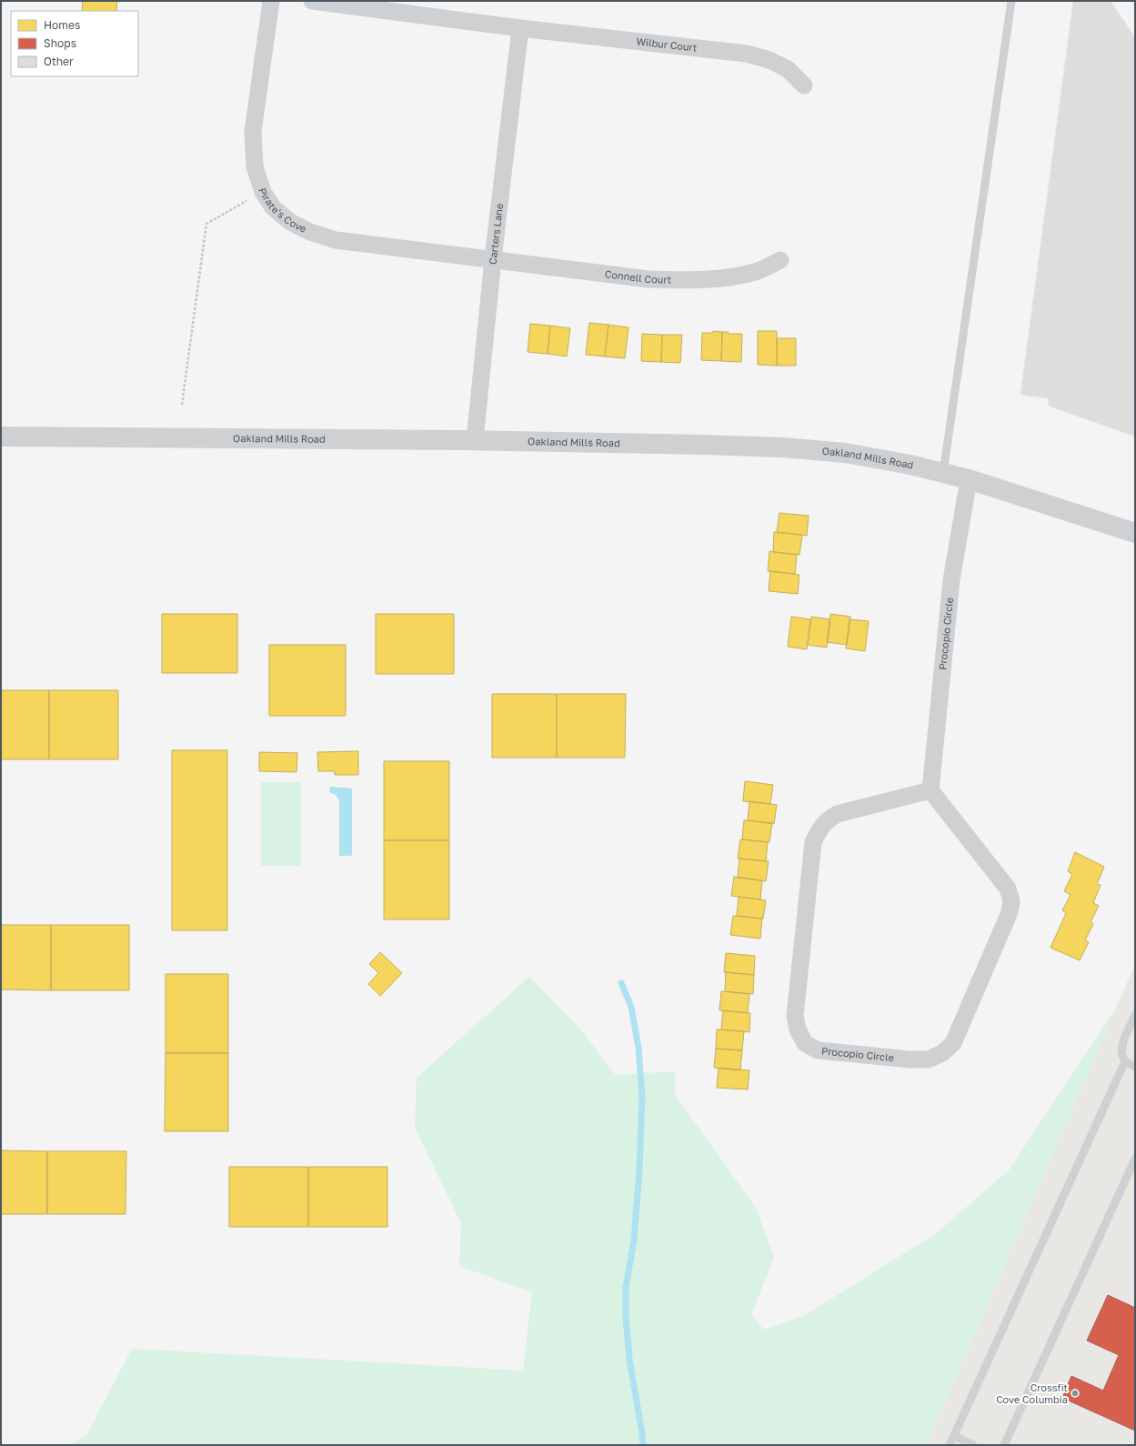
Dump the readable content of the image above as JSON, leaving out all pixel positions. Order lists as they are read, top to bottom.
{
  "streets": {
    "street": [
      "Wilbur Court",
      "Pirate's Cove",
      "Carters Lane",
      "Connell Court",
      "Oakland Mills Road",
      "Procopio Circle"
    ]
  },
  "crossings": [
    ["Wilbur Court", "Carters Lane"],
    ["Pirate's Cove", "Carters Lane"],
    ["Pirate's Cove", "Connell Court"],
    ["Carters Lane", "Connell Court"],
    ["Carters Lane", "Oakland Mills Road"],
    ["Oakland Mills Road", "Procopio Circle"]
  ],
  "places": ["Crossfit Cove Columbia"],
  "legend": ["Homes", "Shops", "Other"]
}
